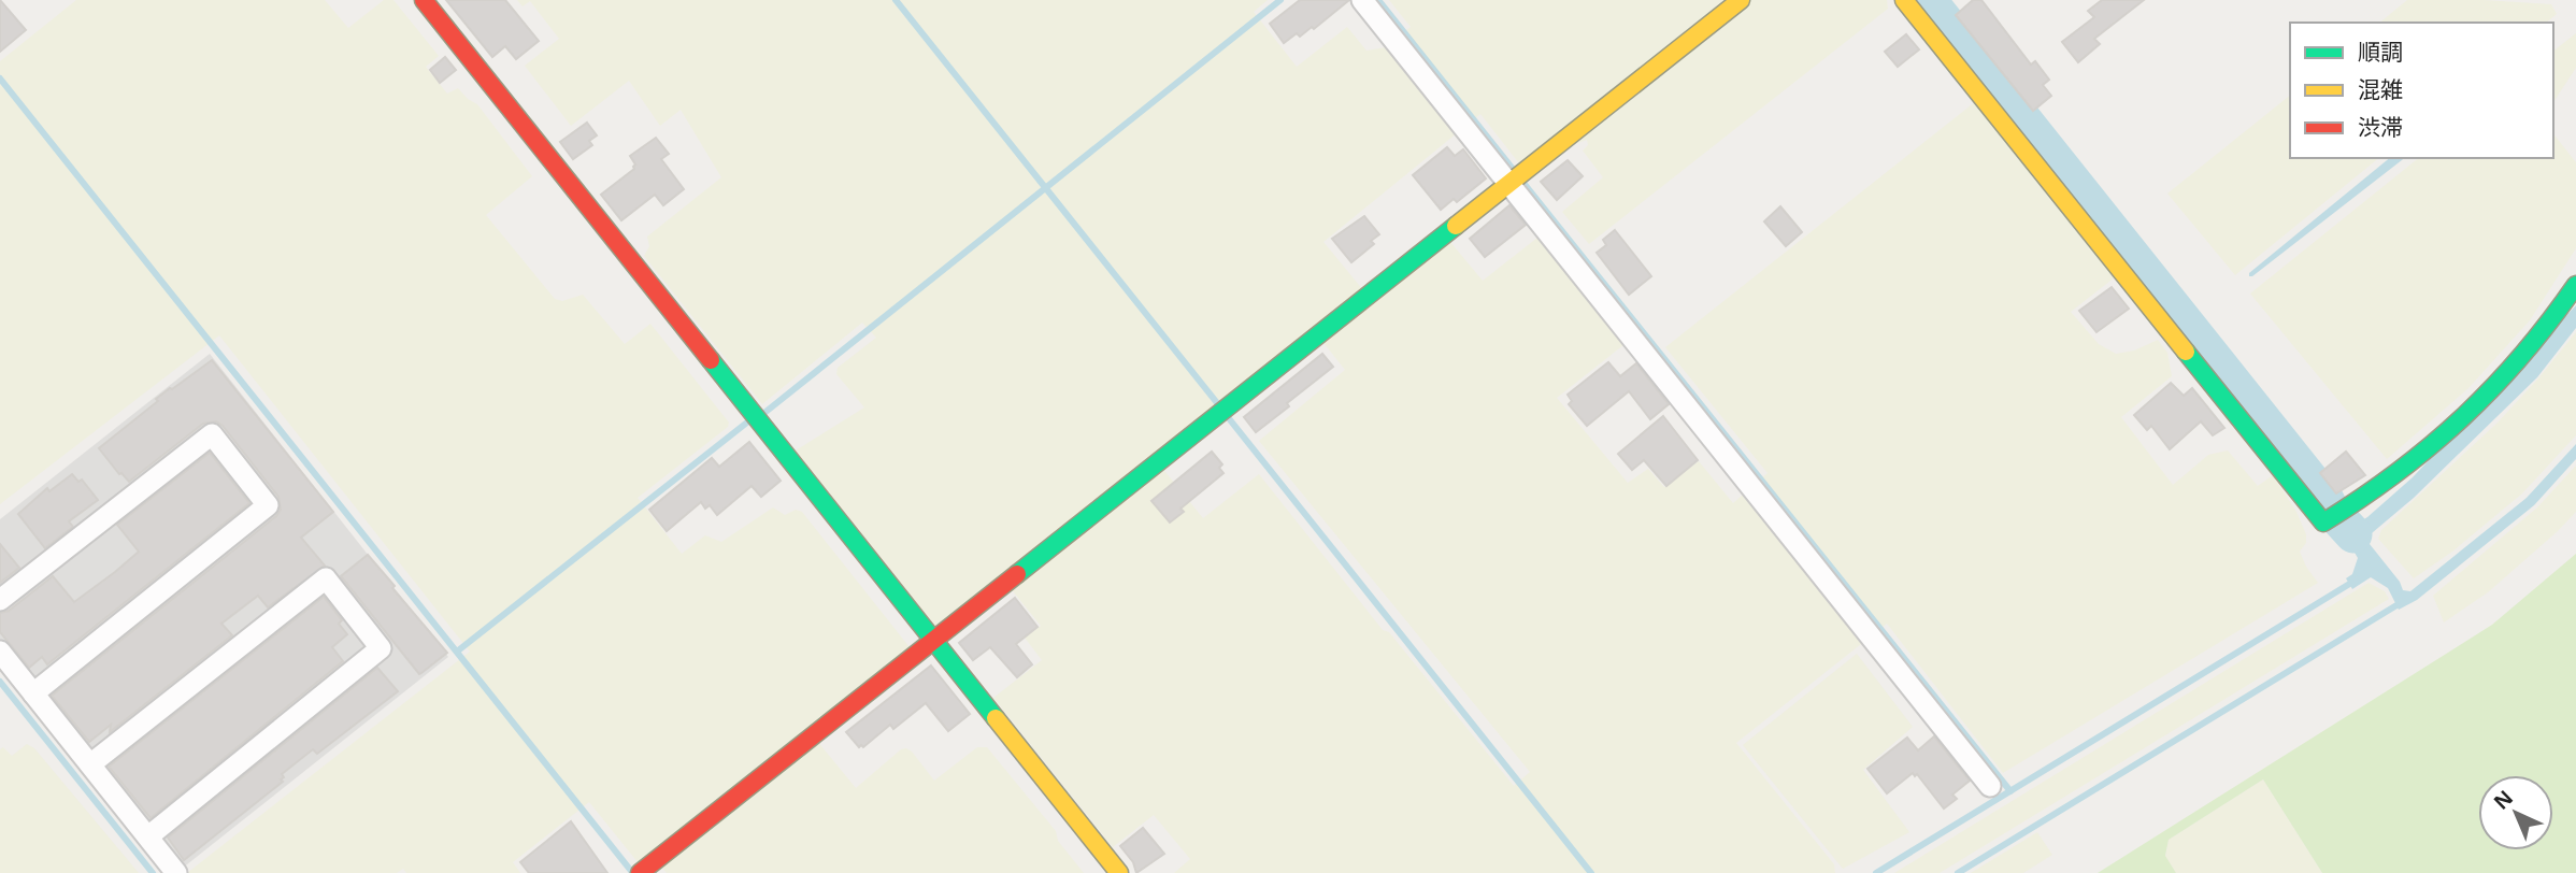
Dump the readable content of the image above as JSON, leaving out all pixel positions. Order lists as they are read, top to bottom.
{
  "legend": ["順調", "混雑", "渋滞"],
  "north": "top left"
}
